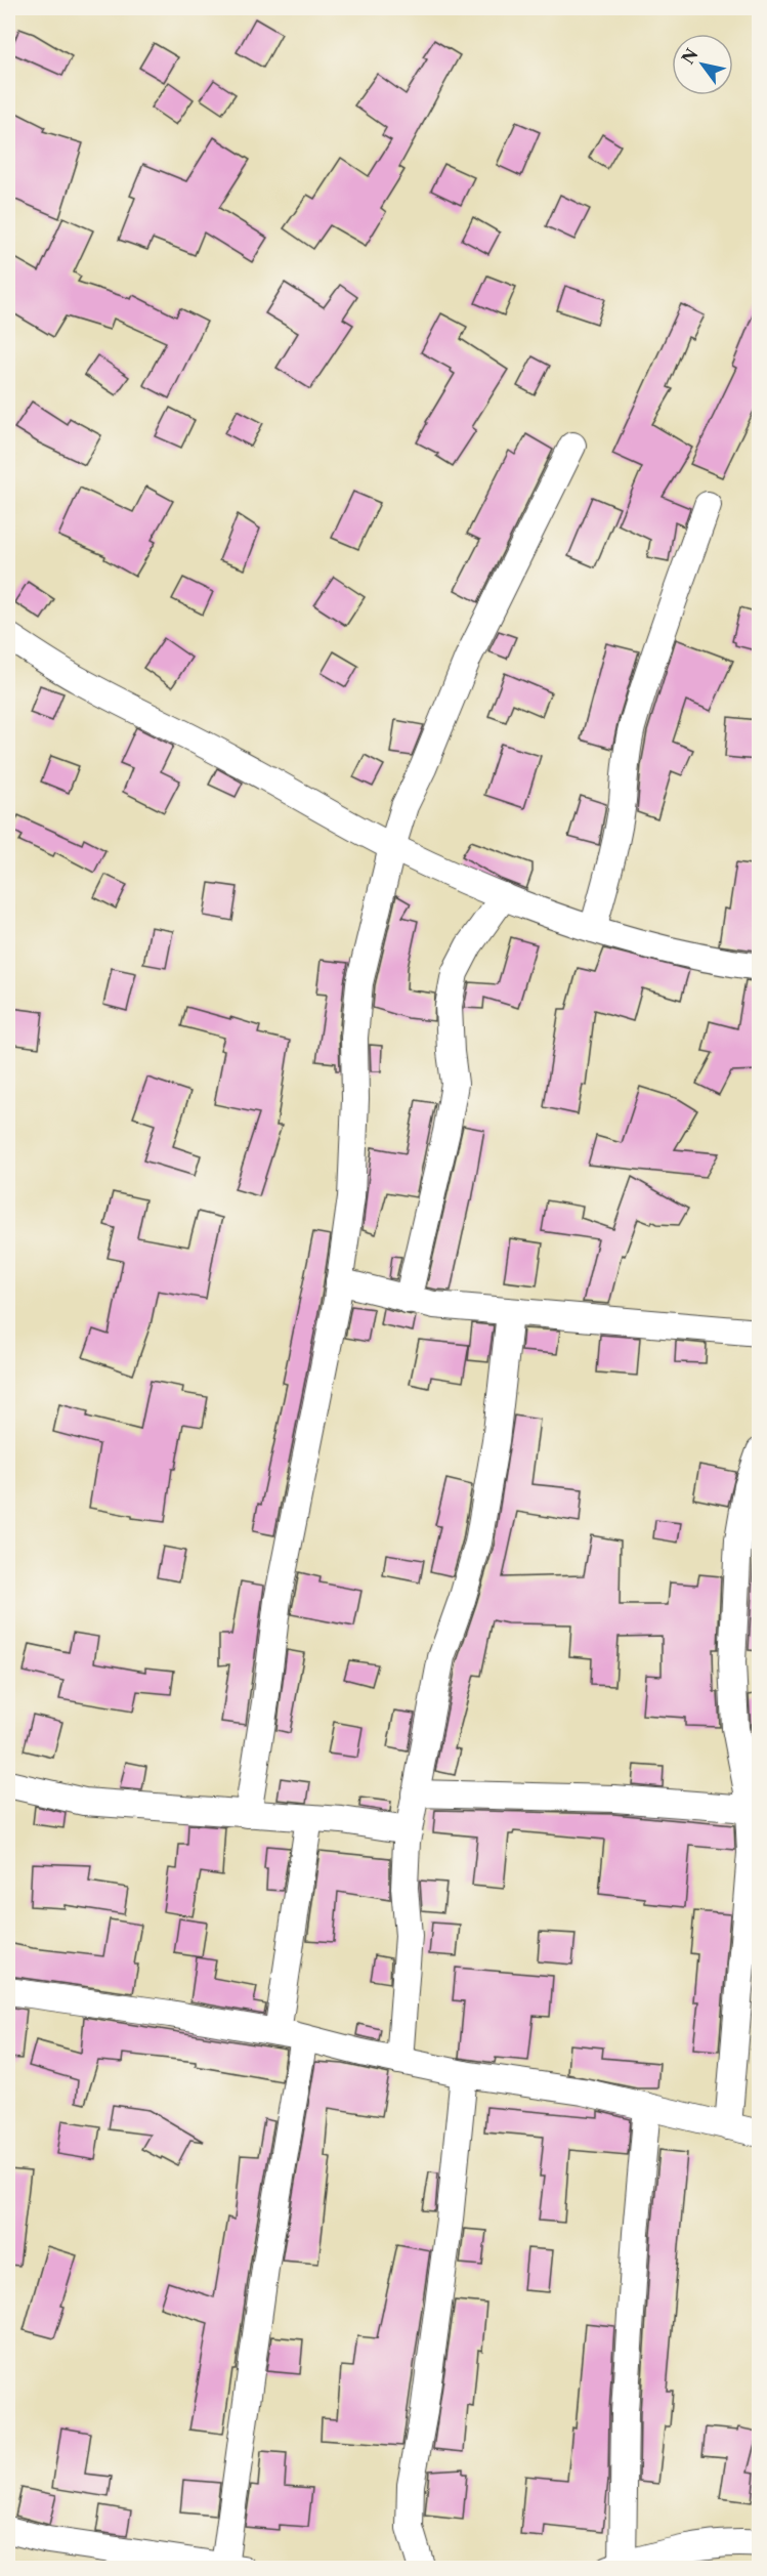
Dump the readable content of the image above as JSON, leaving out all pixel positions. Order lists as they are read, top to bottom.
{
  "north": "top left"
}
